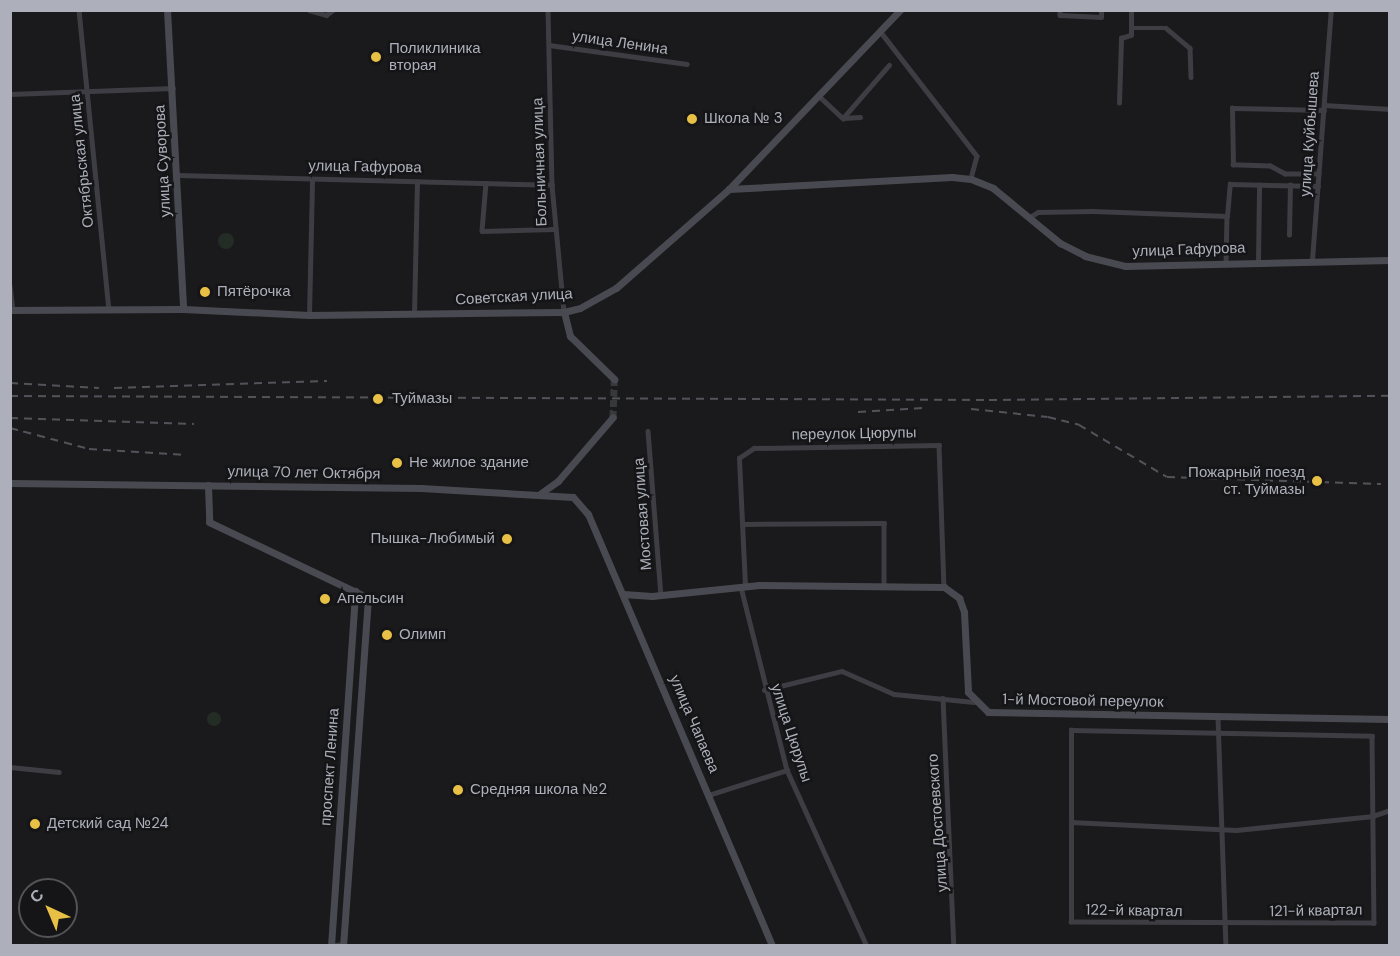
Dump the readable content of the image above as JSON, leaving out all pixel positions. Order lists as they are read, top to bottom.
{
  "streets": {
    "street": [
      "улица Ленина",
      "улица Куйбышева",
      "Октябрьская улица",
      "улица Суворова",
      "Больничная улица",
      "улица Гафурова",
      "Советская улица",
      "переулок Цюрупы",
      "улица 70 лет Октября",
      "Мостовая улица",
      "1-й Мостовой переулок",
      "улица Чапаева",
      "улица Цюрупы",
      "проспект Ленина",
      "улица Достоевского",
      "122-й квартал",
      "121-й квартал"
    ]
  },
  "crossings": [
    ["улица Ленина", "Больничная улица"],
    ["улица Куйбышева", "улица Гафурова"],
    ["Октябрьская улица", "Советская улица"],
    ["улица Суворова", "улица Гафурова"],
    ["улица Суворова", "Советская улица"],
    ["Больничная улица", "улица Гафурова"],
    ["Больничная улица", "Советская улица"],
    ["улица Гафурова", "Советская улица"],
    ["переулок Цюрупы", "улица Цюрупы"],
    ["улица 70 лет Октября", "улица Чапаева"],
    ["122-й квартал", "121-й квартал"]
  ],
  "places": [
    "Поликлиника вторая",
    "Школа № 3",
    "Пятёрочка",
    "Туймазы",
    "Не жилое здание",
    "Пожарный поезд ст. Туймазы",
    "Пышка-Любимый",
    "Апельсин",
    "Олимп",
    "Средняя школа №2",
    "Детский сад №24"
  ],
  "north": "top left"
}
